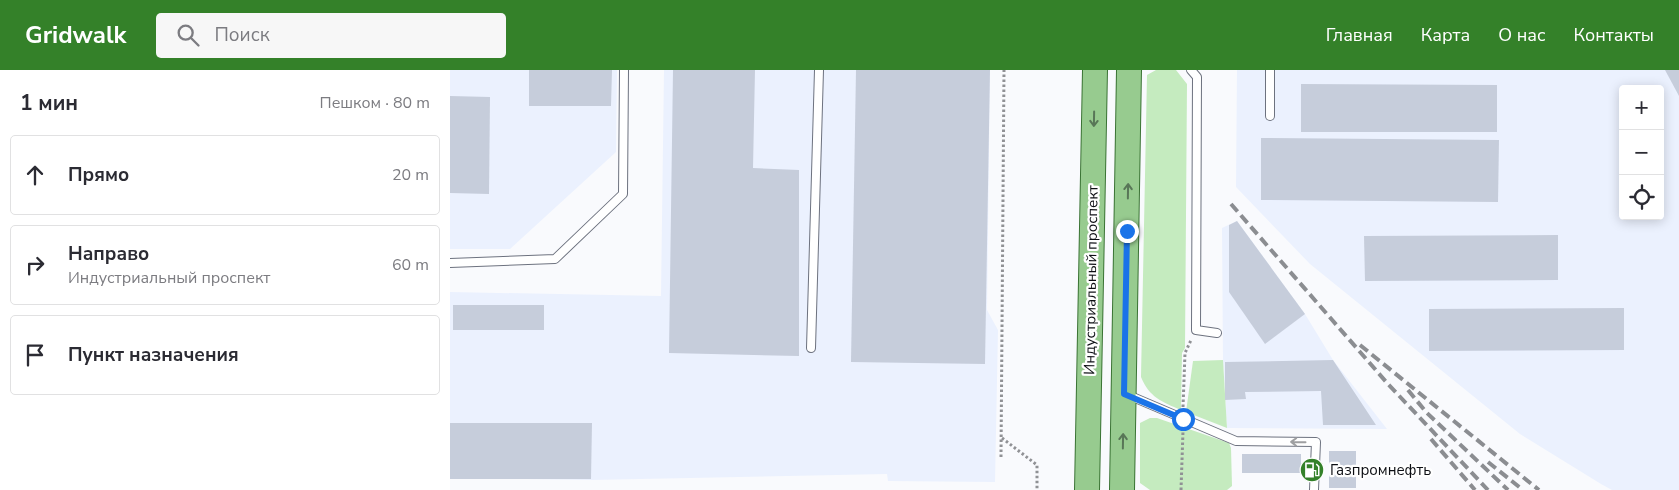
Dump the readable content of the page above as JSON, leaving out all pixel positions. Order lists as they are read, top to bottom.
{
  "streets": {
    "main road": ["Индустриальный проспект"]
  },
  "places": {
    "fuel station": ["Газпромнефть"]
  },
  "page": {
    "header": "Gridwalk",
    "search": "Поиск",
    "nav": [
      "Главная",
      "Карта",
      "О нас",
      "Контакты"
    ],
    "heading": ["1 мин", "Пешком · 80 m"],
    "map_buttons": ["+", "−"],
    "list": [
      ["Прямо", "20 m"],
      ["Направо", "Индустриальный проспект", "60 m"],
      "Пункт назначения"
    ]
  }
}
